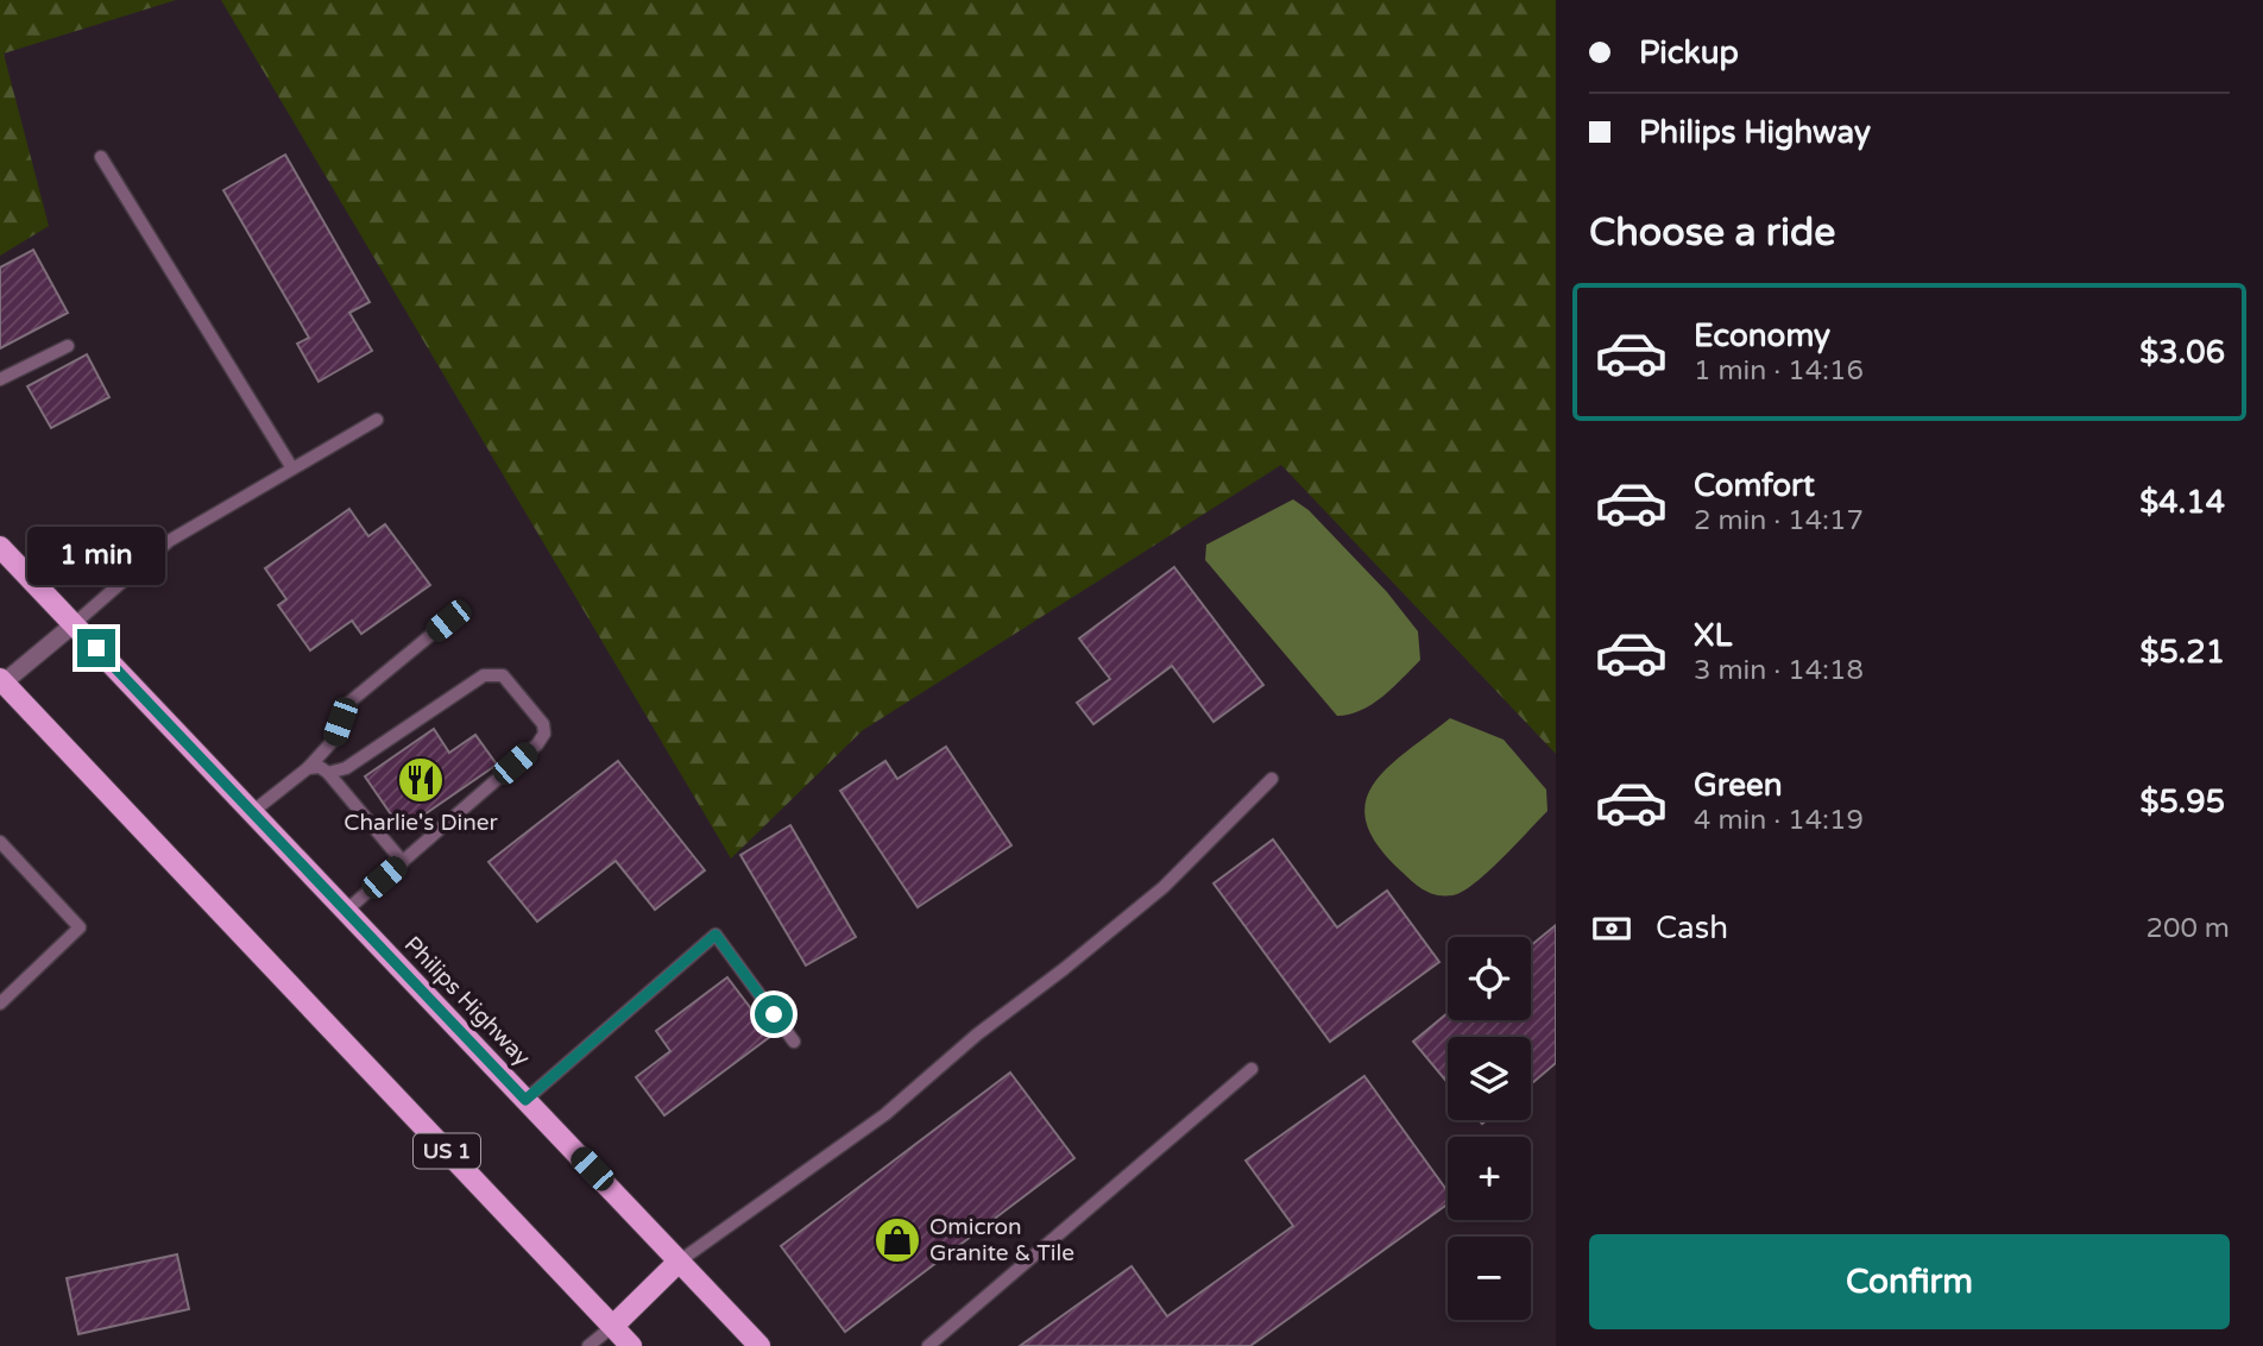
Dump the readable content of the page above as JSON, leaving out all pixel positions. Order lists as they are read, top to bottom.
{
  "streets": {
    "main road": ["Philips Highway", "US 1"]
  },
  "places": {
    "restaurant": ["Charlie's Diner"],
    "shop": ["Omicron Granite & Tile"]
  },
  "page": {
    "banner": ["Pickup", "Philips Highway"],
    "heading": "Choose a ride",
    "list": [
      {
        "name": "Economy",
        "note": "1 min · 14:16",
        "value": "$3.06"
      },
      {
        "name": "Comfort",
        "note": "2 min · 14:17",
        "value": "$4.14"
      },
      {
        "name": "XL",
        "note": "3 min · 14:18",
        "value": "$5.21"
      },
      {
        "name": "Green",
        "note": "4 min · 14:19",
        "value": "$5.95"
      }
    ],
    "bubble": "1 min",
    "pay": ["Cash", "200 m"],
    "map_buttons": ["+", "−"],
    "buttons": "Confirm"
  }
}
